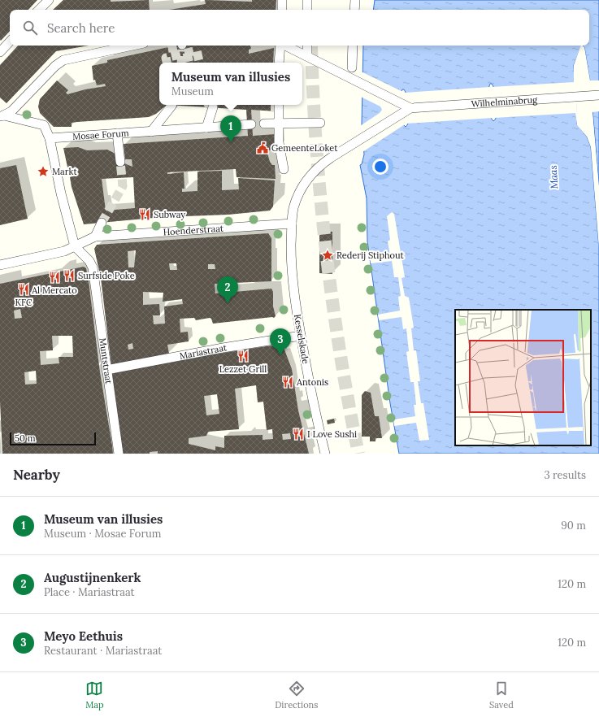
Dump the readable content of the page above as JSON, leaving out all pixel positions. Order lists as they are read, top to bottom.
{
  "streets": {
    "street": [
      "Wilhelminabrug",
      "Mosae Forum",
      "Hoenderstraat",
      "Kesselskade",
      "Mariastraat",
      "Muntstraat"
    ]
  },
  "crossings": [
    ["Wilhelminabrug", "Hoenderstraat"],
    ["Wilhelminabrug", "Kesselskade"],
    ["Hoenderstraat", "Kesselskade"],
    ["Kesselskade", "Mariastraat"],
    ["Mariastraat", "Muntstraat"]
  ],
  "water": ["Maas"],
  "places": {
    "public building": ["GemeenteLoket"],
    "place": ["Markt", "Rederij Stiphout"],
    "restaurant": [
      "Subway",
      "Surfside Poke",
      "Al Mercato",
      "KFC",
      "Lezzet Grill",
      "Antonis",
      "I Love Sushi"
    ]
  },
  "scale_bar": "50 m",
  "page": {
    "search": "Search here",
    "popup": ["Museum van illusies", "Museum"],
    "pins": ["1", "2", "3"],
    "scale": "50 m",
    "heading": ["Nearby", "3 results"],
    "list": [
      {
        "mark": "1",
        "name": "Museum van illusies",
        "note": "Museum · Mosae Forum",
        "value": "90 m"
      },
      {
        "mark": "2",
        "name": "Augustijnenkerk",
        "note": "Place · Mariastraat",
        "value": "120 m"
      },
      {
        "mark": "3",
        "name": "Meyo Eethuis",
        "note": "Restaurant · Mariastraat",
        "value": "120 m"
      }
    ],
    "nav": ["Map", "Directions", "Saved"]
  }
}
